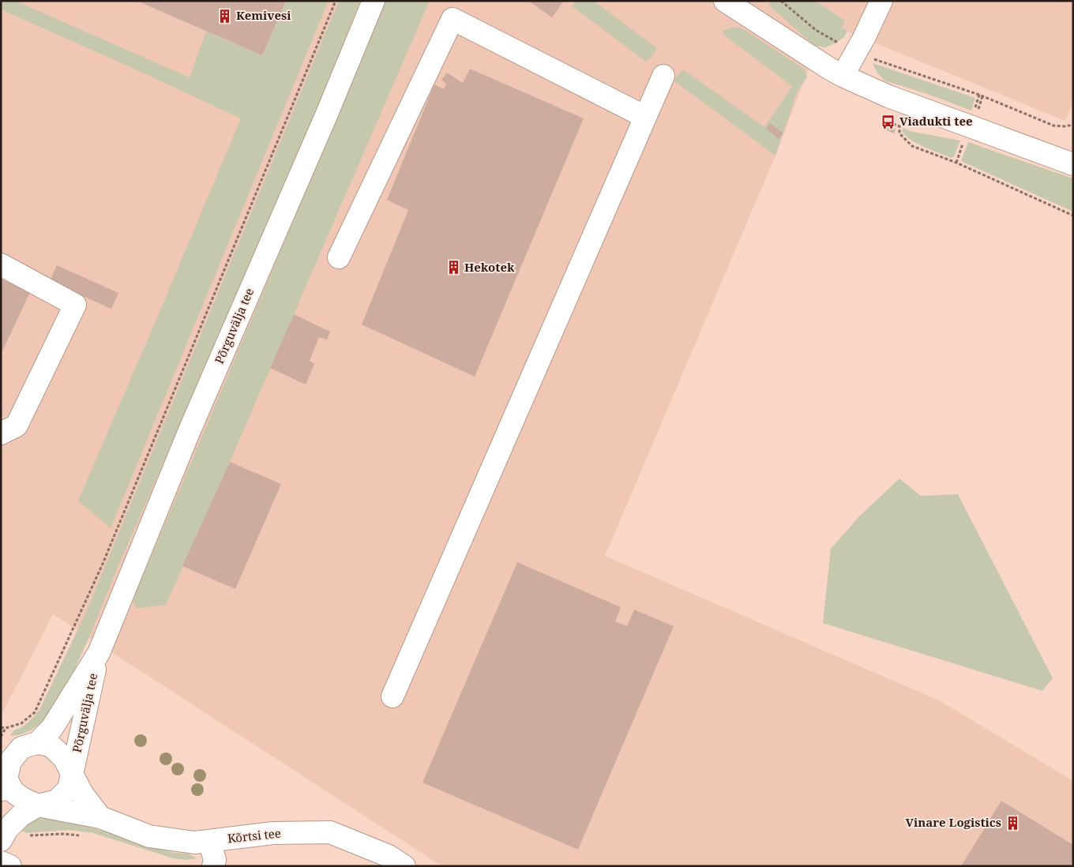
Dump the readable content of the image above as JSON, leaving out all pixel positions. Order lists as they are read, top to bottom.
{
  "streets": {
    "street": ["Põrguvälja tee", "Kõrtsi tee"]
  },
  "crossings": [
    ["Põrguvälja tee", "Kõrtsi tee"]
  ],
  "places": {
    "building": ["Kemivesi", "Hekotek", "Vinare Logistics"],
    "bus stop": ["Viadukti tee"]
  }
}
